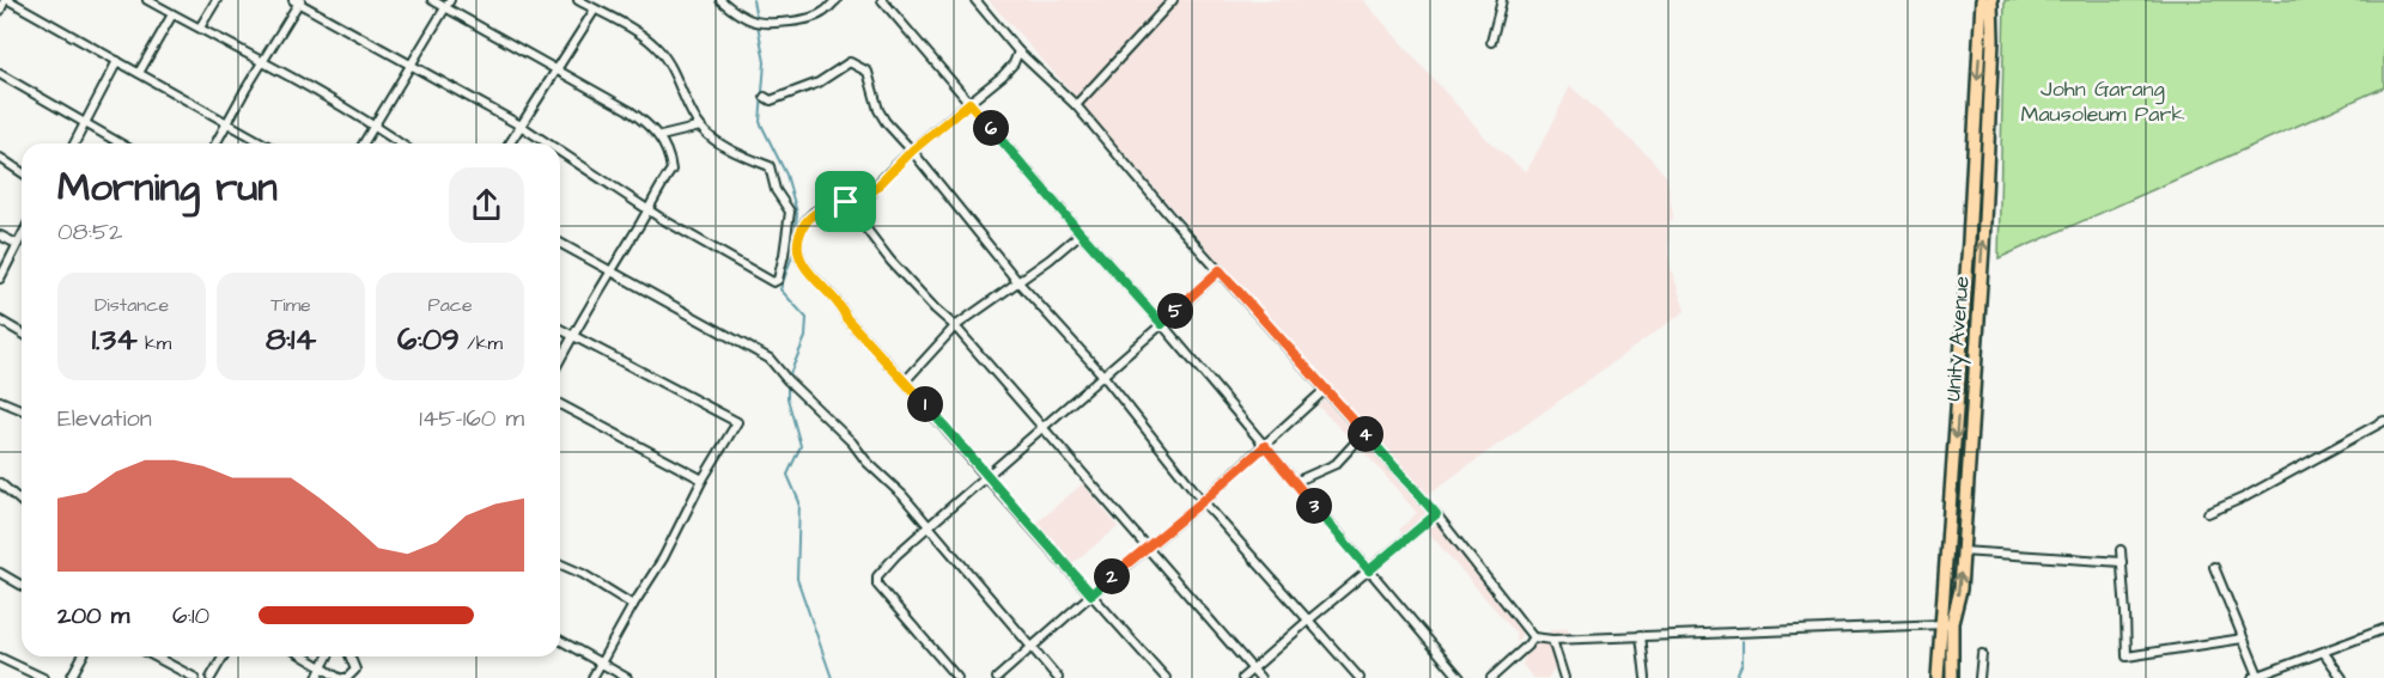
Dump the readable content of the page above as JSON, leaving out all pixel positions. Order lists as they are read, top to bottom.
{
  "streets": {
    "main road": ["Unity Avenue"]
  },
  "parks": ["John Garang Mausoleum Park"],
  "page": {
    "pins": [
      "6",
      "5",
      "1",
      "4",
      "3",
      "2"
    ],
    "heading": ["Morning run", "08:52"],
    "stats": [
      ["Distance", "1.34 km"],
      ["Time", "8:14"],
      ["Pace", "6:09 /km"]
    ],
    "chart": ["Elevation", "145–160 m"],
    "list": [
      {
        "name": "200 m",
        "note": "6:10"
      }
    ]
  }
}
